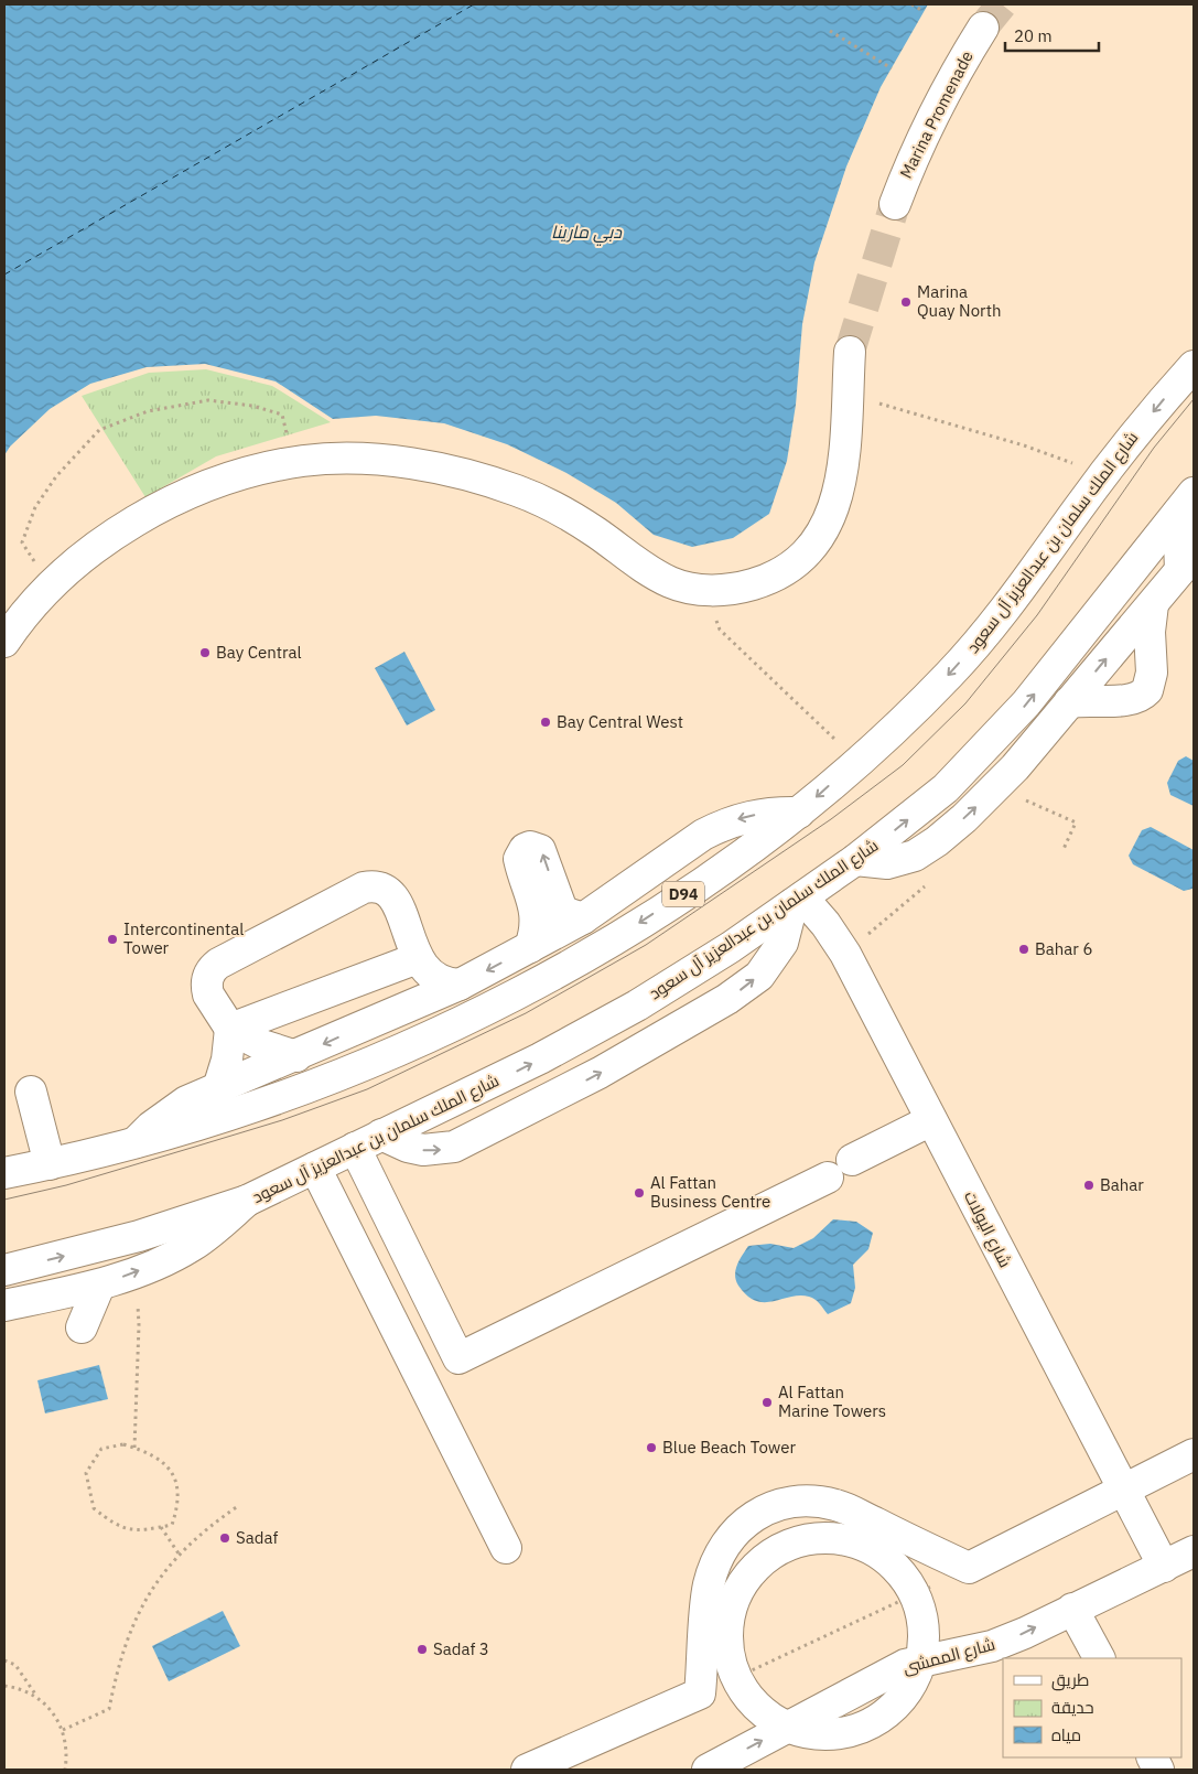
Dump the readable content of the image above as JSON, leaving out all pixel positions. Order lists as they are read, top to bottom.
{
  "streets": {
    "street": [
      "Marina Promenade",
      "شارع الملك سلمان بن عبدالعزيز آل سعود",
      "D94",
      "شارع اليولات",
      "شارع الممشى"
    ]
  },
  "crossings": [
    ["شارع الملك سلمان بن عبدالعزيز آل سعود", "شارع اليولات"],
    ["شارع اليولات", "شارع الممشى"]
  ],
  "water": ["دبي مارينا"],
  "places": [
    "Marina Quay North",
    "Bay Central",
    "Bay Central West",
    "Intercontinental Tower",
    "Bahar 6",
    "Bahar",
    "Al Fattan Business Centre",
    "Al Fattan Marine Towers",
    "Blue Beach Tower",
    "Sadaf",
    "Sadaf 3"
  ],
  "legend": ["طريق", "حديقة", "مياه"],
  "scale_bar": "20 m"
}
